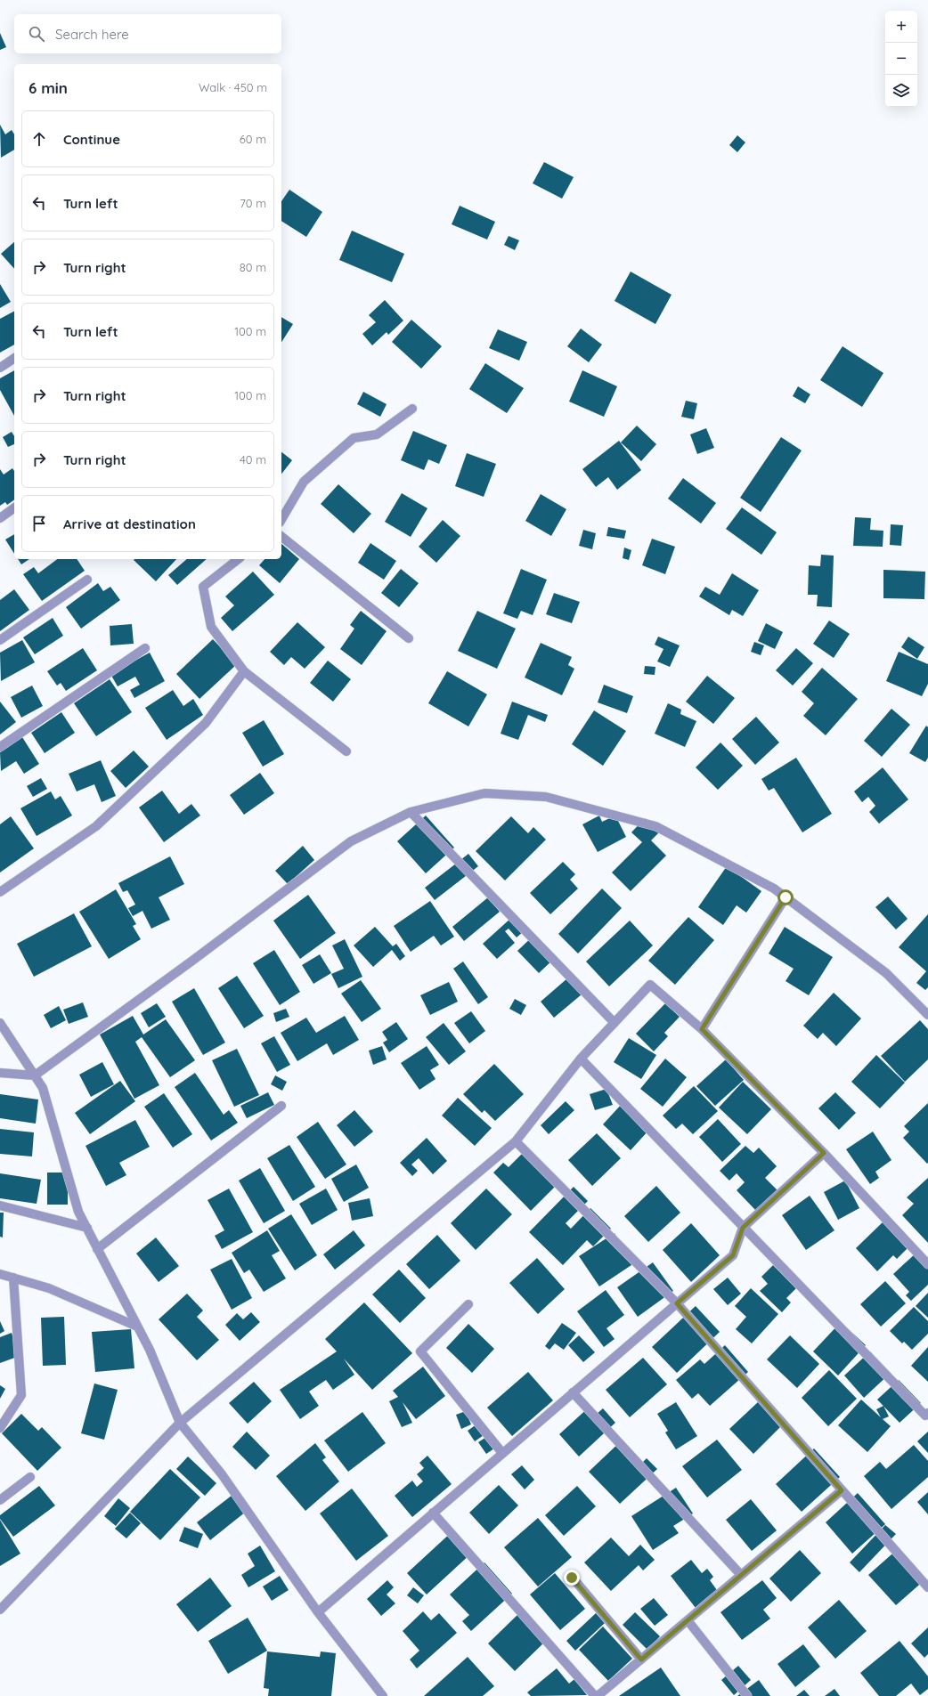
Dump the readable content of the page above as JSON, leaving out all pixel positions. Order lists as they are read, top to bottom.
{
  "page": {
    "map_buttons": ["+", "−"],
    "search": "Search here",
    "heading": ["6 min", "Walk · 450 m"],
    "list": [
      ["Continue", "60 m"],
      ["Turn left", "70 m"],
      ["Turn right", "80 m"],
      ["Turn left", "100 m"],
      ["Turn right", "100 m"],
      ["Turn right", "40 m"],
      "Arrive at destination"
    ]
  }
}
